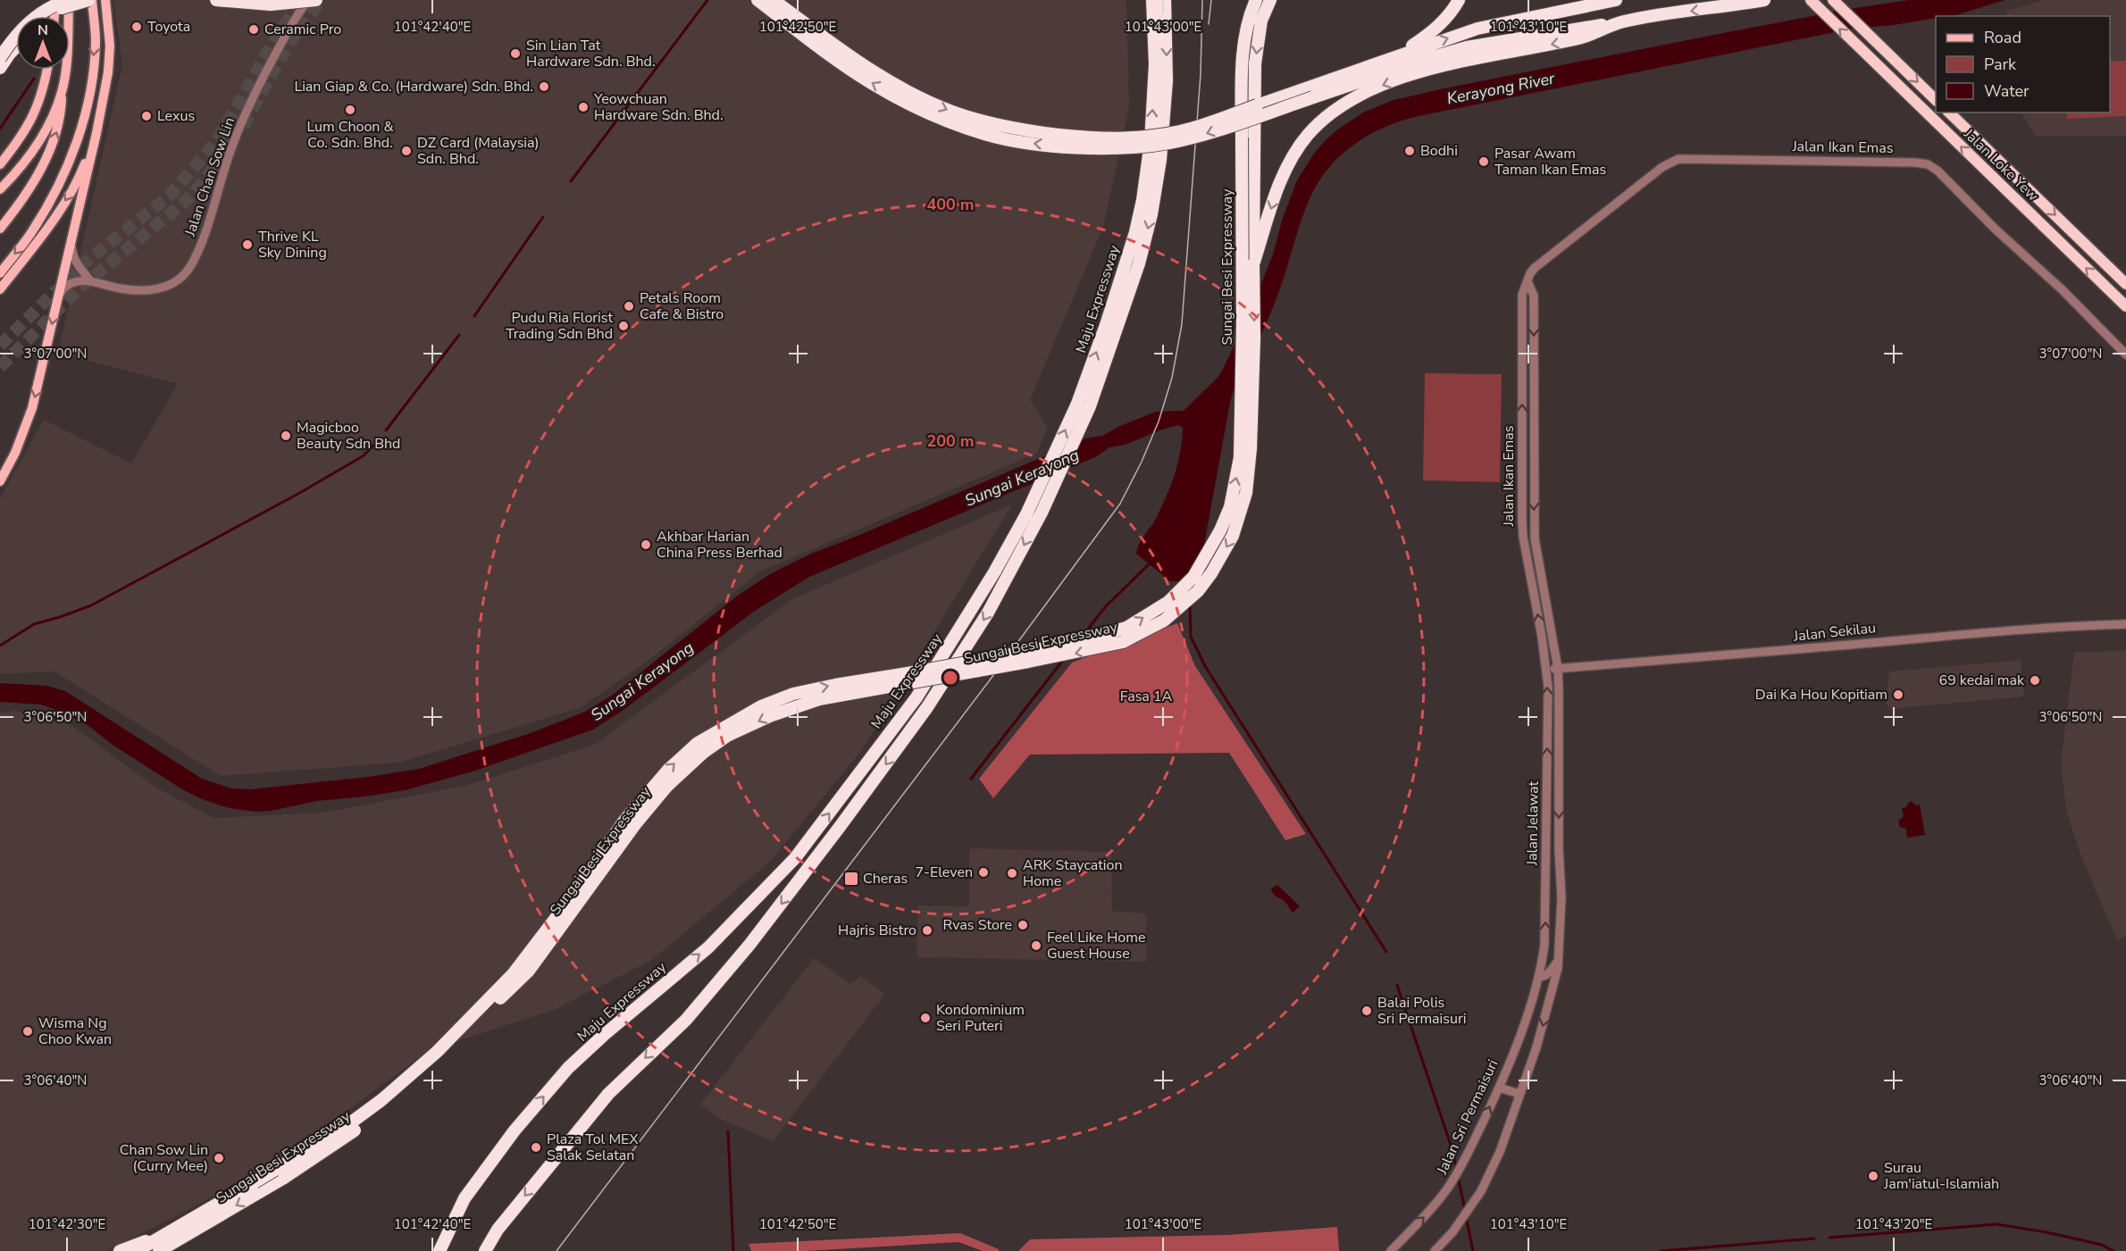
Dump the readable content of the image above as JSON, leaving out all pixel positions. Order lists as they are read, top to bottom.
{
  "streets": {
    "highway": ["Jalan Loke Yew", "Sungai Besi Expressway", "Maju Expressway"],
    "street": [
      "Jalan Ikan Emas",
      "Jalan Chan Sow Lin",
      "Jalan Sekilau",
      "Jalan Jelawat",
      "Jalan Sri Permaisuri"
    ]
  },
  "crossings": [
    ["Jalan Ikan Emas", "Jalan Sekilau"],
    ["Jalan Ikan Emas", "Jalan Jelawat"],
    ["Jalan Sekilau", "Jalan Jelawat"],
    ["Jalan Jelawat", "Jalan Sri Permaisuri"]
  ],
  "water": ["Kerayong River", "Sungai Kerayong"],
  "parks": ["Fasa 1A"],
  "places": {
    "other": [
      "Toyota",
      "Ceramic Pro",
      "Sin Lian Tat Hardware Sdn. Bhd.",
      "Lian Giap & Co. (Hardware) Sdn. Bhd.",
      "Yeowchuan Hardware Sdn. Bhd.",
      "Lum Choon & Co. Sdn. Bhd.",
      "Lexus",
      "DZ Card (Malaysia) Sdn. Bhd.",
      "Bodhi",
      "Pasar Awam Taman Ikan Emas",
      "Thrive KL Sky Dining",
      "Petals Room Cafe & Bistro",
      "Pudu Ria Florist Trading Sdn Bhd",
      "Magicboo Beauty Sdn Bhd",
      "Akhbar Harian China Press Berhad",
      "69 kedai mak",
      "Dai Ka Hou Kopitiam",
      "7-Eleven",
      "ARK Staycation Home",
      "Rvas Store",
      "Hajris Bistro",
      "Feel Like Home Guest House",
      "Balai Polis Sri Permaisuri",
      "Kondominium Seri Puteri",
      "Wisma Ng Choo Kwan",
      "Plaza Tol MEX Salak Selatan",
      "Chan Sow Lin (Curry Mee)",
      "Surau Jam'iatul-Islamiah"
    ],
    "transit": ["Cheras"]
  },
  "legend": ["Road", "Park", "Water"],
  "north": "top",
  "coordinates": [
    "101°42'40\"E",
    "101°42'50\"E",
    "101°43'00\"E",
    "101°43'10\"E",
    "3°07'00\"N",
    "3°06'50\"N",
    "3°06'40\"N",
    "101°42'30\"E",
    "101°43'20\"E"
  ],
  "rings": ["400 m", "200 m"]
}
